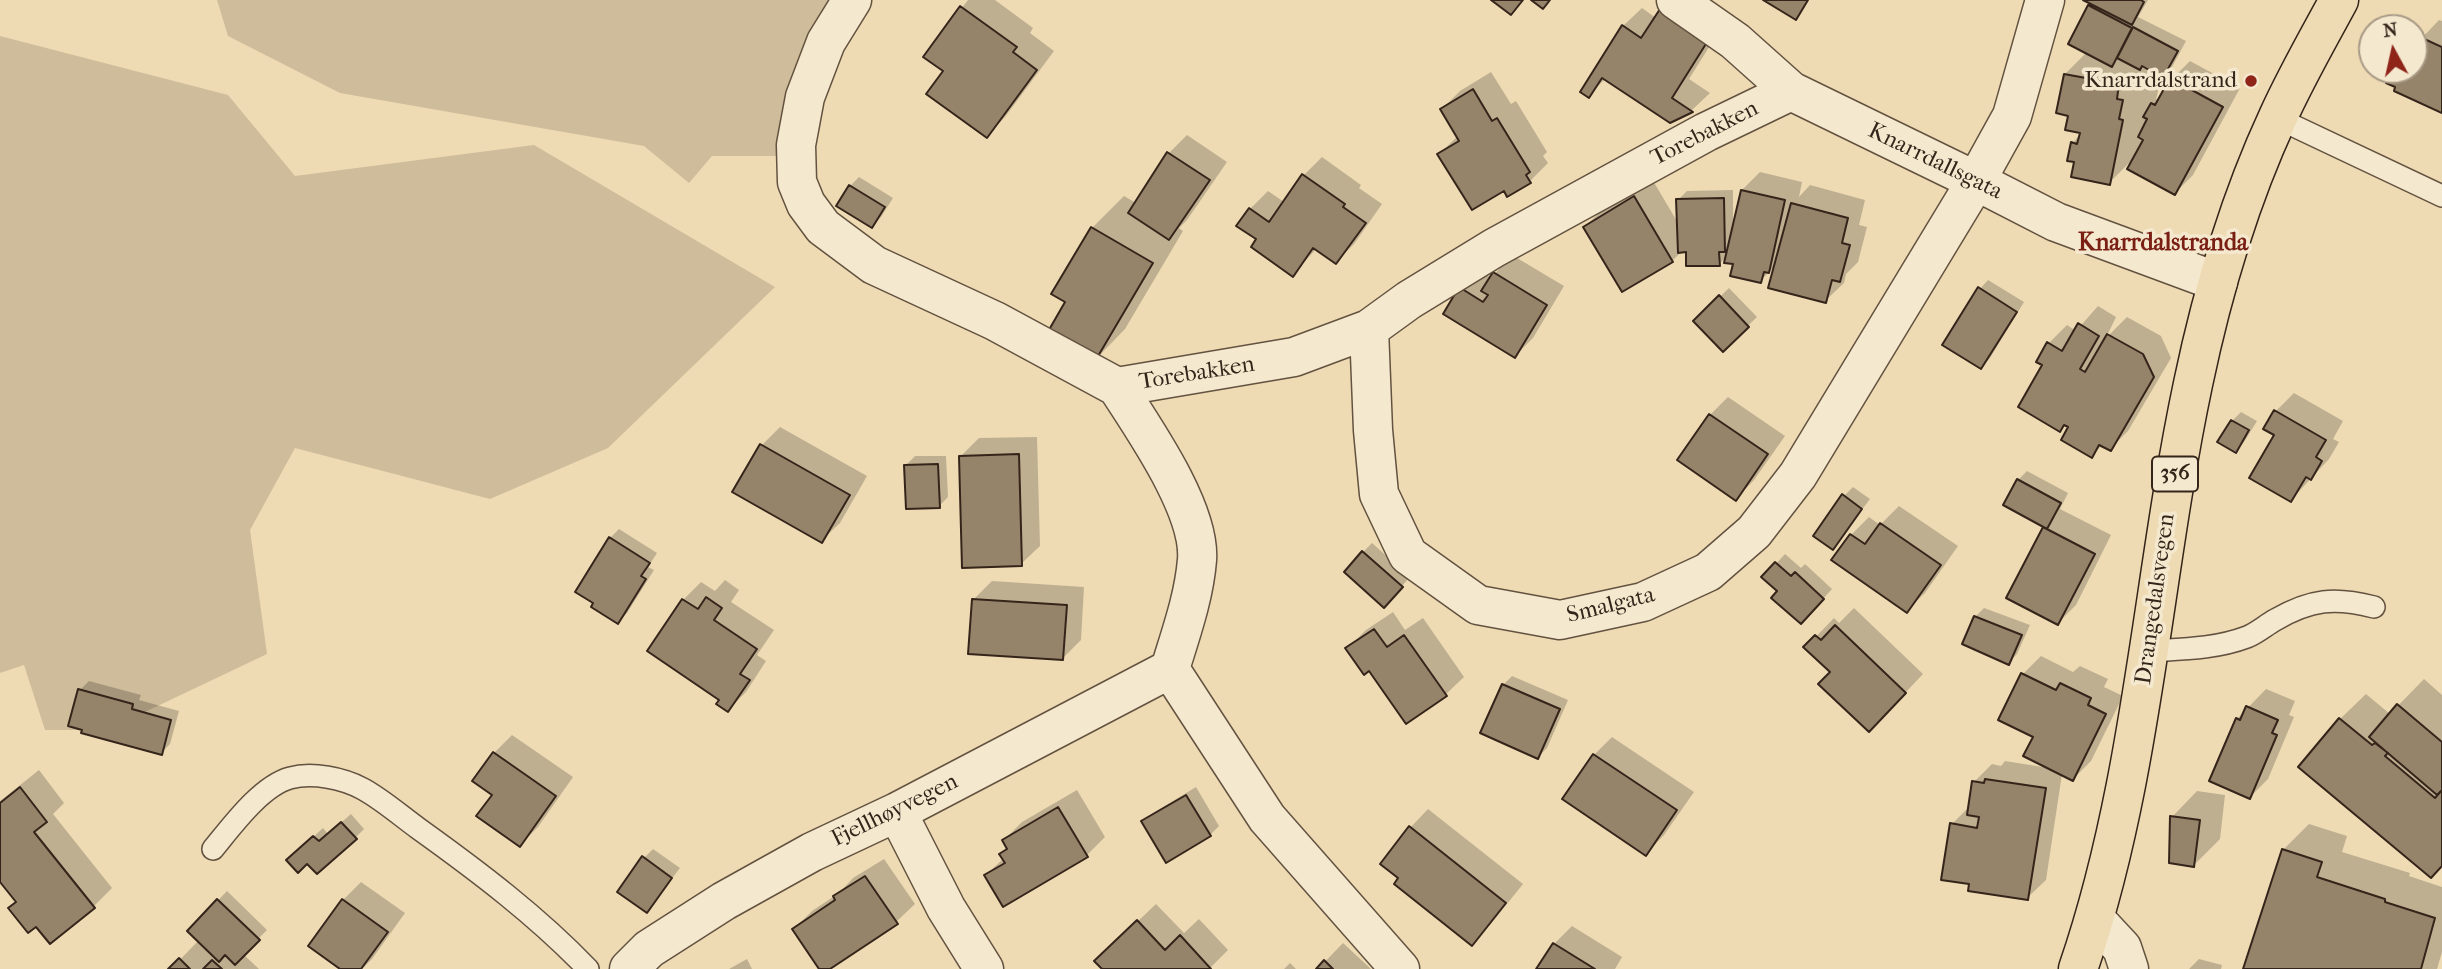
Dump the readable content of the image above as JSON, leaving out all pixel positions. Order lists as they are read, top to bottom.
{
  "streets": {
    "main road": ["356", "Drangedalsvegen"],
    "street": [
      "Torebakken",
      "Knarrdallsgata",
      "Smalgata",
      "Fjellhøyvegen"
    ]
  },
  "crossings": [
    ["Torebakken", "Knarrdallsgata"],
    ["Torebakken", "Smalgata"],
    ["Knarrdallsgata", "Drangedalsvegen"],
    ["Knarrdallsgata", "Smalgata"]
  ],
  "districts": ["Knarrdalstranda"],
  "places": ["Knarrdalstrand"],
  "north": "top"
}
